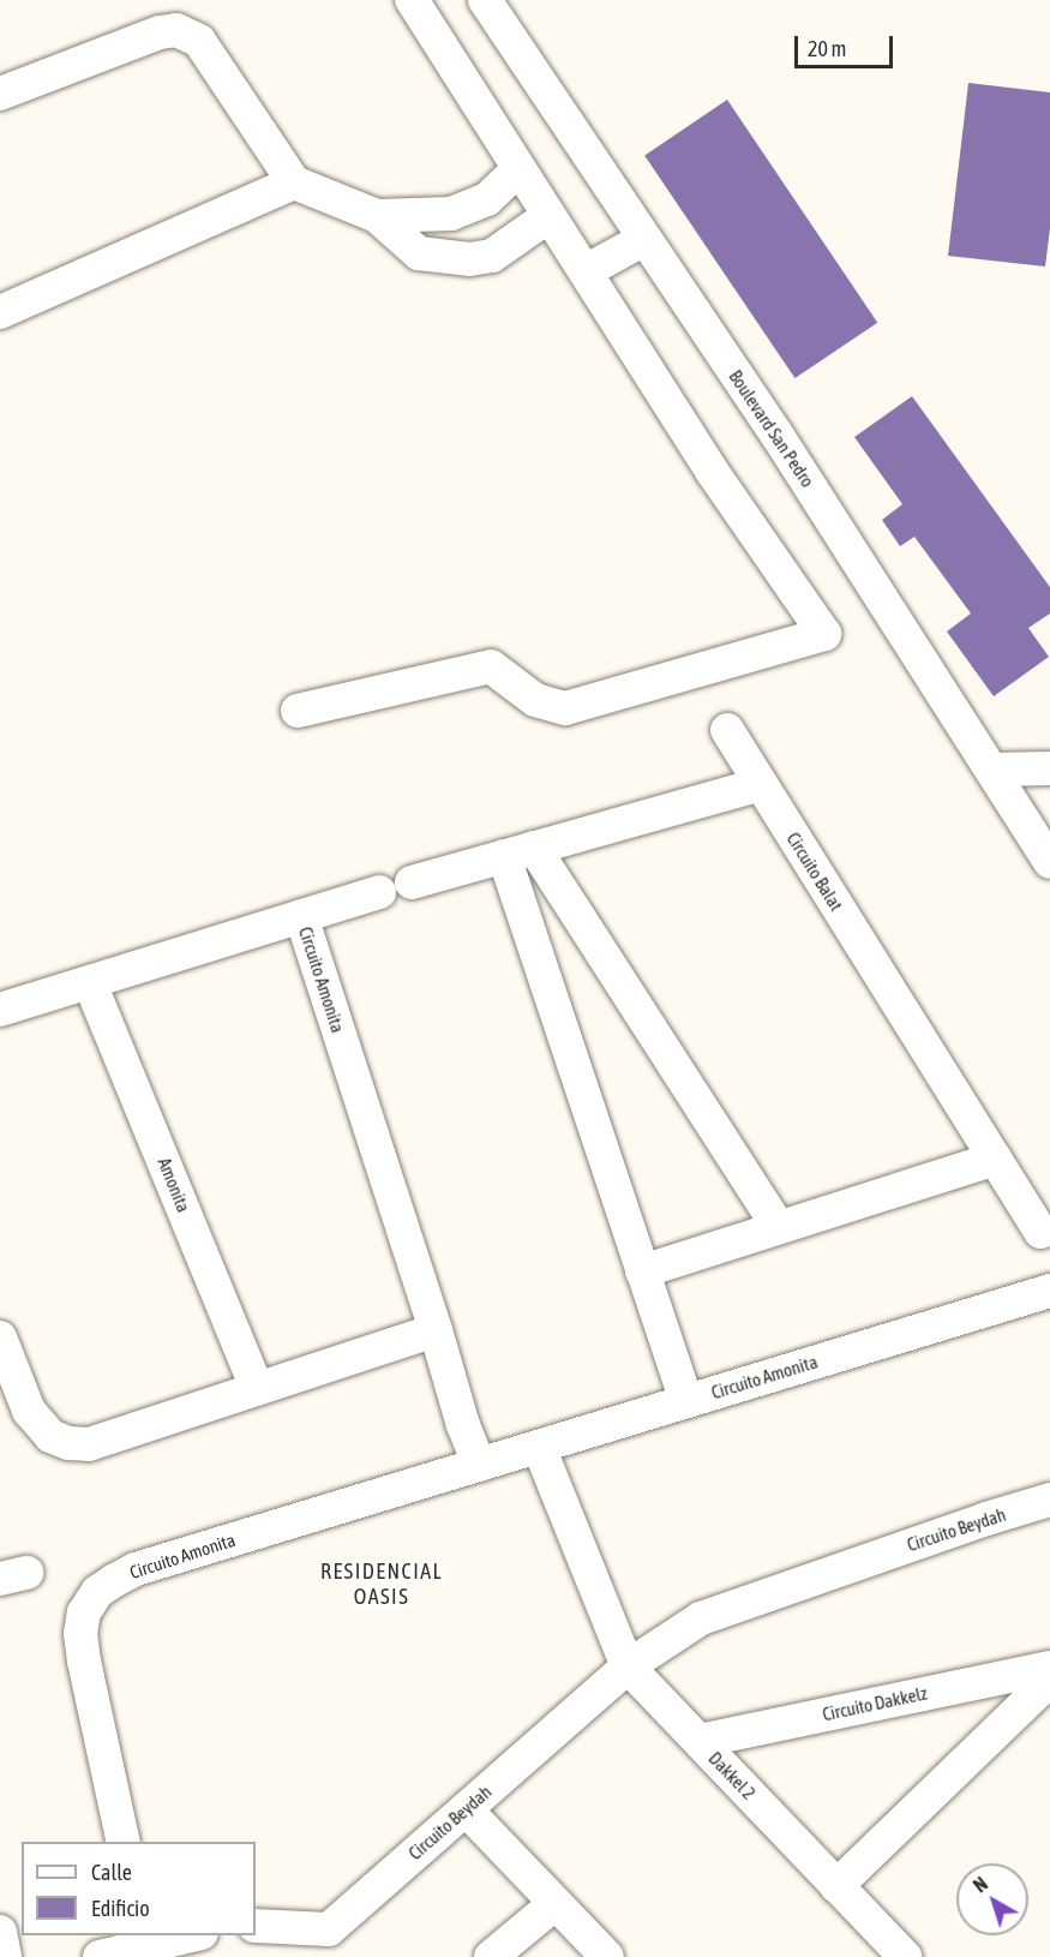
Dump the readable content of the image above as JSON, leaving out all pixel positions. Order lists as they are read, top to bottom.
{
  "streets": {
    "street": [
      "Boulevard San Pedro",
      "Circuito Balat",
      "Circuito Amonita",
      "Amonita",
      "Circuito Beydah",
      "Circuito Dakkelz",
      "Dakkel 2"
    ]
  },
  "crossings": [
    ["Circuito Amonita", "Amonita"],
    ["Circuito Beydah", "Dakkel 2"],
    ["Circuito Dakkelz", "Dakkel 2"]
  ],
  "districts": ["RESIDENCIAL OASIS"],
  "legend": ["Calle", "Edificio"],
  "scale_bar": "20 m",
  "north": "top left"
}
